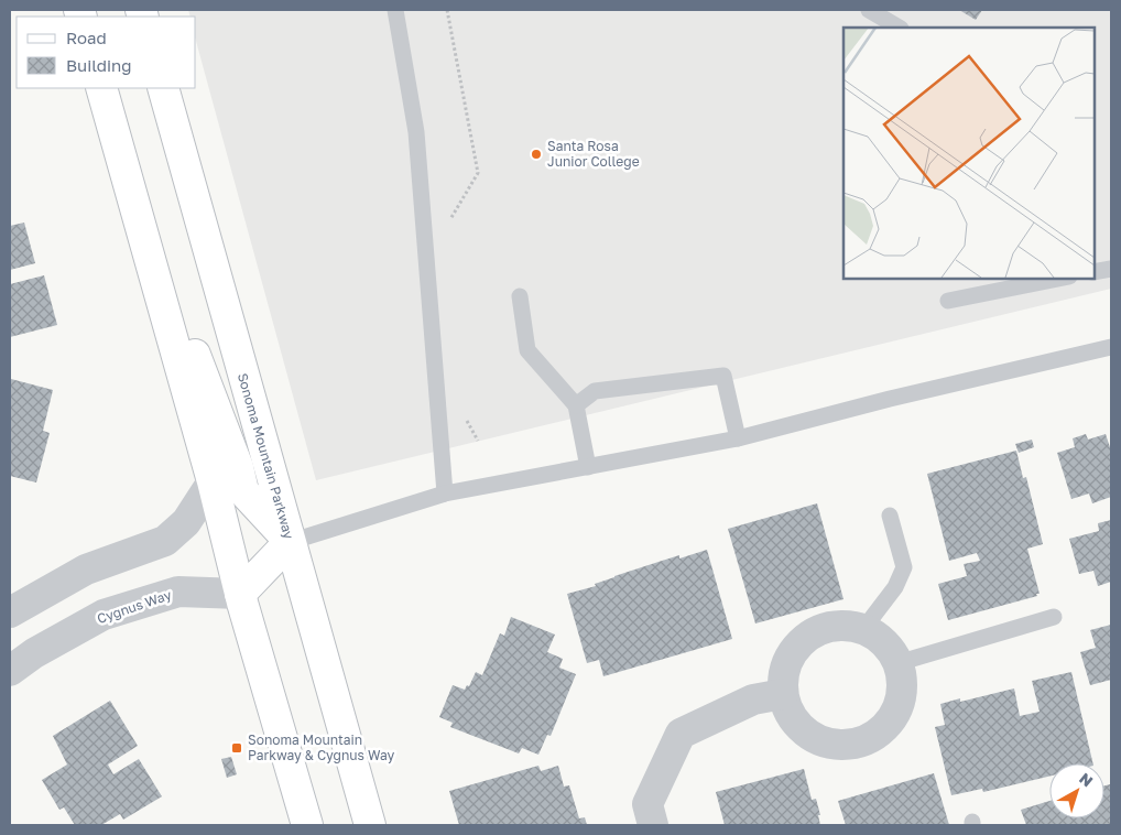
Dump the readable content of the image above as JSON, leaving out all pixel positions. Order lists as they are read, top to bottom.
{
  "streets": {
    "main road": ["Sonoma Mountain Parkway"],
    "street": ["Cygnus Way"]
  },
  "places": {
    "other": ["Santa Rosa Junior College"],
    "transit": ["Sonoma Mountain Parkway & Cygnus Way"]
  },
  "legend": ["Road", "Building"],
  "north": "top right"
}
